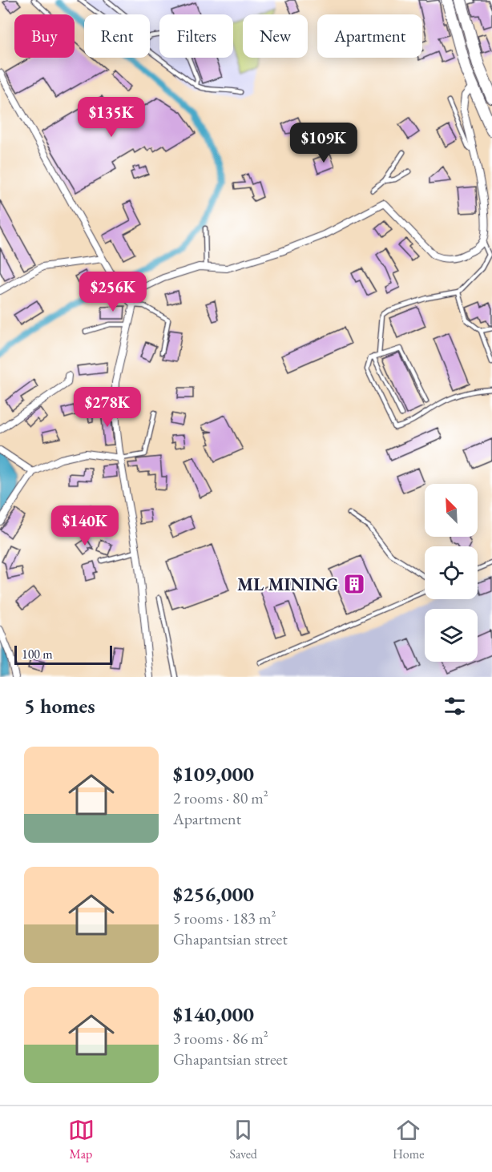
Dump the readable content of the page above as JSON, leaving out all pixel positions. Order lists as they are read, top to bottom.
{
  "places": {
    "building": ["ML MINING"]
  },
  "scale_bar": "100 m",
  "north": "top left",
  "page": {
    "chip": [
      "Buy",
      "Rent",
      "Filters",
      "New",
      "Apartment"
    ],
    "price": [
      "$135K",
      "$109K",
      "$256K",
      "$278K",
      "$140K"
    ],
    "scale": "100 m",
    "heading": "5 homes",
    "list": [
      {
        "name": "$109,000",
        "note": "2 rooms · 80 m² · Apartment"
      },
      {
        "name": "$256,000",
        "note": "5 rooms · 183 m² · Ghapantsian street"
      },
      {
        "name": "$140,000",
        "note": "3 rooms · 86 m² · Ghapantsian street"
      }
    ],
    "tabs": ["Map", "Saved", "Home"]
  }
}
